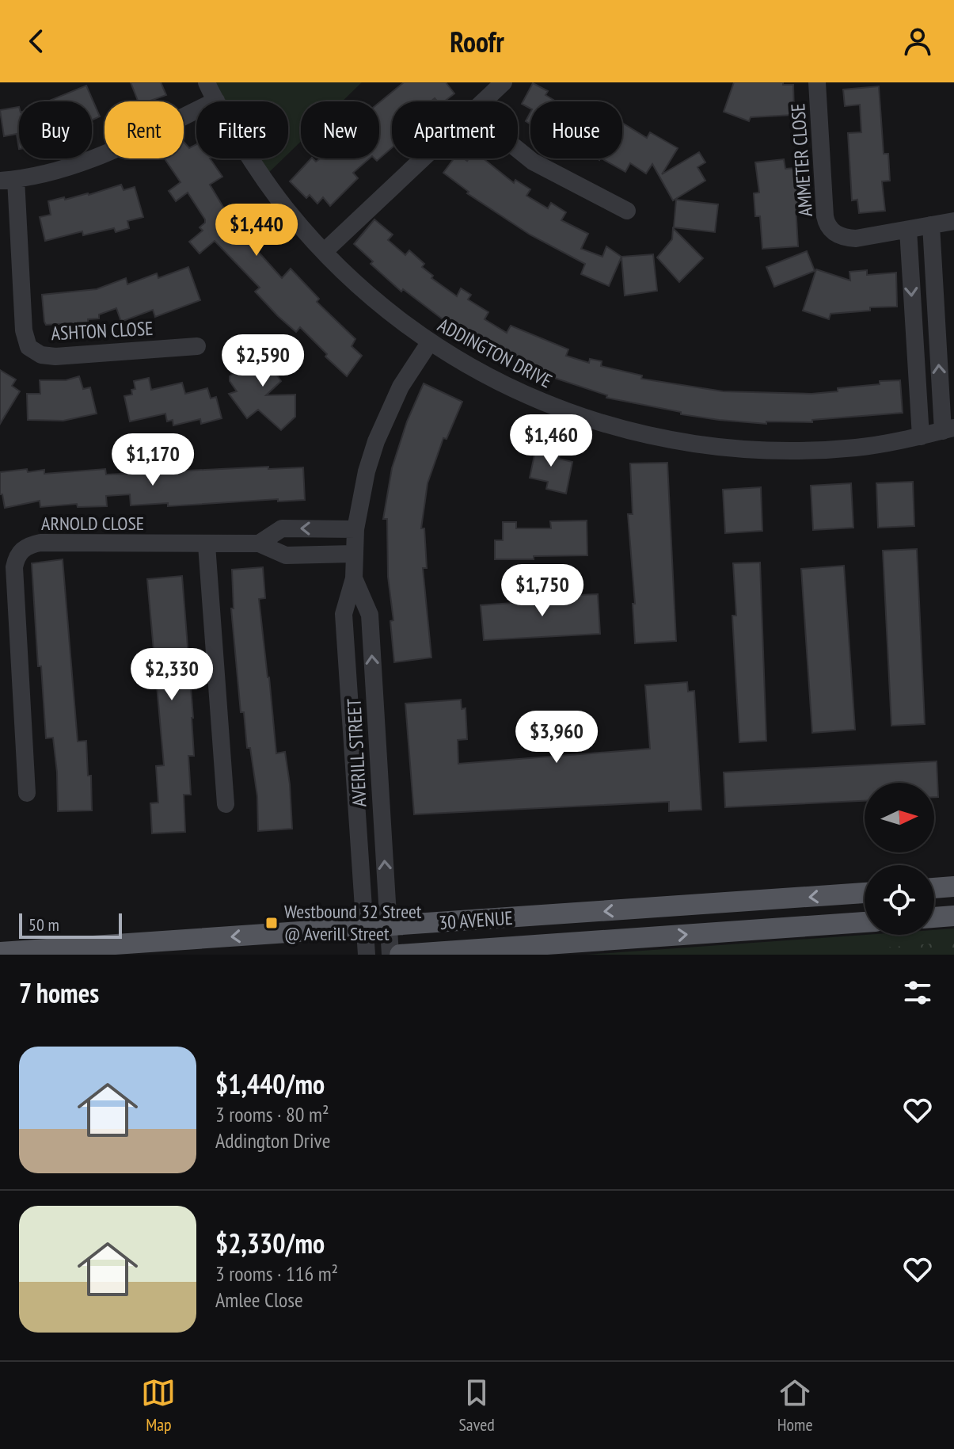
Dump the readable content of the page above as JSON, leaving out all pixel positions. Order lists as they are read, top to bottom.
{
  "streets": {
    "main road": ["30 AVENUE"],
    "street": [
      "AMMETER CLOSE",
      "ASHTON CLOSE",
      "ADDINGTON DRIVE",
      "ARNOLD CLOSE",
      "AVERILL STREET"
    ]
  },
  "crossings": [
    ["ADDINGTON DRIVE", "AVERILL STREET"],
    ["ARNOLD CLOSE", "AVERILL STREET"],
    ["AVERILL STREET", "30 AVENUE"]
  ],
  "places": {
    "transit": ["Westbound 32 Street @ Averill Street"]
  },
  "scale_bar": "50 m",
  "north": "right",
  "page": {
    "header": "Roofr",
    "chip": [
      "Buy",
      "Rent",
      "Filters",
      "New",
      "Apartment",
      "House"
    ],
    "price": [
      "$1,440",
      "$2,590",
      "$1,460",
      "$1,170",
      "$1,750",
      "$2,330",
      "$3,960"
    ],
    "scale": "50 m",
    "heading": "7 homes",
    "list": [
      {
        "name": "$1,440/mo",
        "note": "3 rooms · 80 m² · Addington Drive"
      },
      {
        "name": "$2,330/mo",
        "note": "3 rooms · 116 m² · Amlee Close"
      }
    ],
    "tabs": ["Map", "Saved", "Home"]
  }
}
